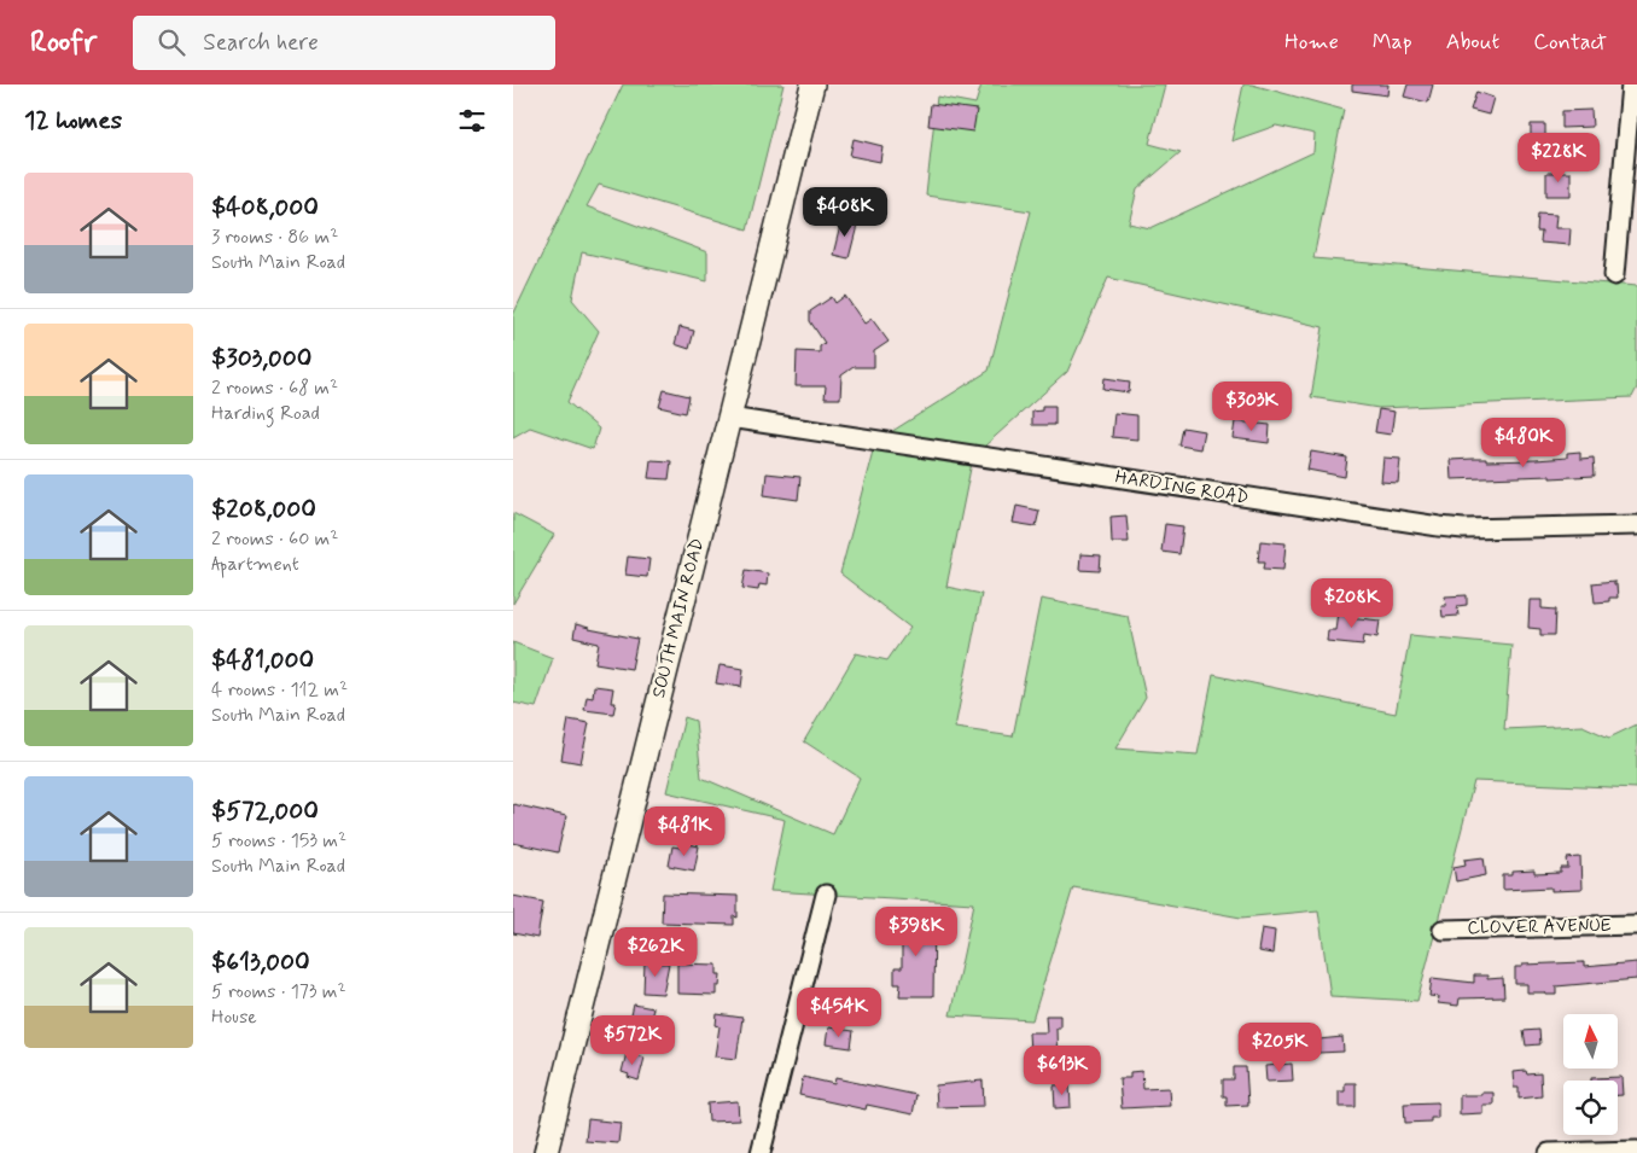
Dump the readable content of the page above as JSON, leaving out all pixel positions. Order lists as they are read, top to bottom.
{
  "streets": {
    "main road": ["SOUTH MAIN ROAD"],
    "street": ["HARDING ROAD", "CLOVER AVENUE"]
  },
  "crossings": [
    ["HARDING ROAD", "SOUTH MAIN ROAD"]
  ],
  "north": "top",
  "page": {
    "header": "Roofr",
    "search": "Search here",
    "nav": [
      "Home",
      "Map",
      "About",
      "Contact"
    ],
    "heading": "12 homes",
    "price": [
      "$228K",
      "$408K",
      "$303K",
      "$480K",
      "$208K",
      "$481K",
      "$398K",
      "$262K",
      "$454K",
      "$572K",
      "$205K",
      "$613K"
    ],
    "list": [
      {
        "name": "$408,000",
        "note": "3 rooms · 86 m² · South Main Road"
      },
      {
        "name": "$303,000",
        "note": "2 rooms · 68 m² · Harding Road"
      },
      {
        "name": "$208,000",
        "note": "2 rooms · 60 m² · Apartment"
      },
      {
        "name": "$481,000",
        "note": "4 rooms · 112 m² · South Main Road"
      },
      {
        "name": "$572,000",
        "note": "5 rooms · 153 m² · South Main Road"
      },
      {
        "name": "$613,000",
        "note": "5 rooms · 173 m² · House"
      }
    ]
  }
}
